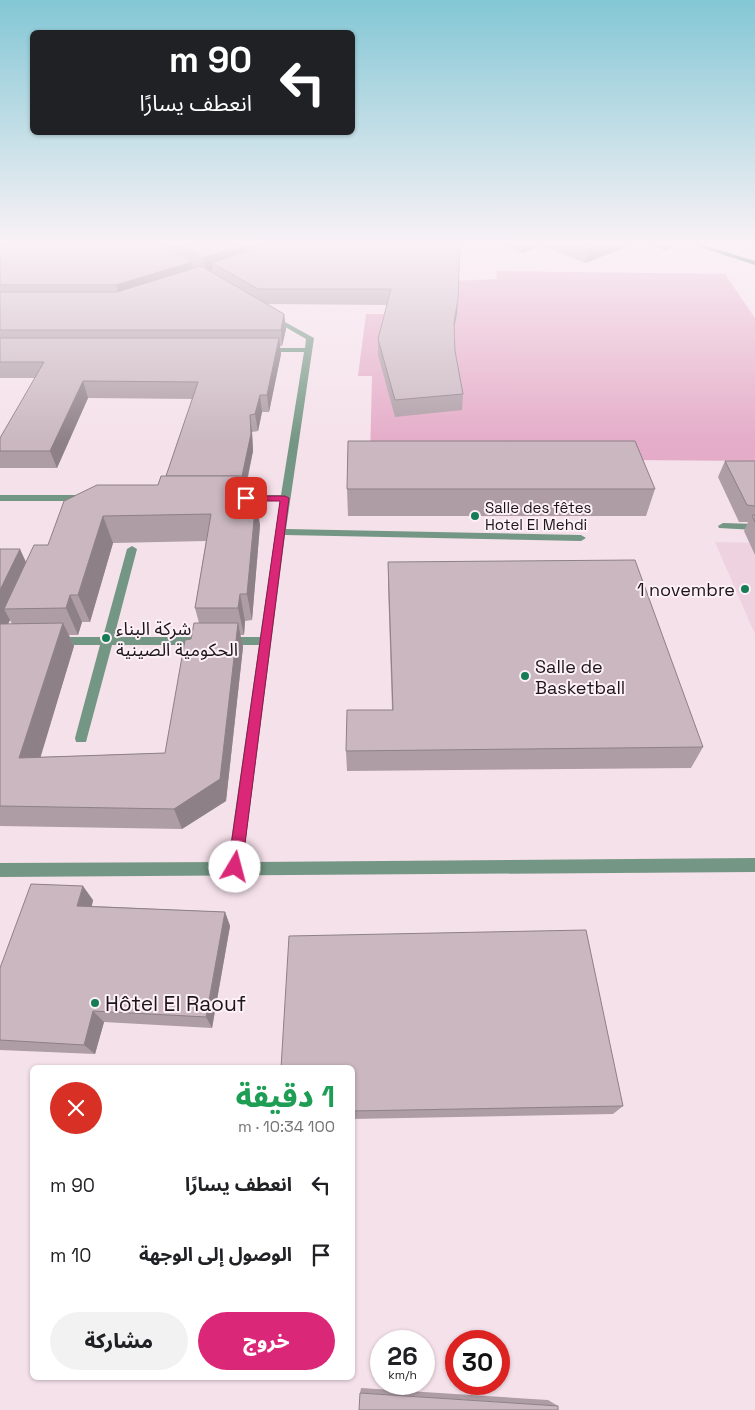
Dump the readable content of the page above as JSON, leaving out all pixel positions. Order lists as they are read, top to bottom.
{
  "places": [
    "Salle des fêtes Hotel El Mehdi",
    "1 novembre",
    "شركة البناء الحكومية الصينية",
    "Salle de Basketball",
    "Hôtel El Raouf"
  ],
  "page": {
    "turn": ["90 m", "انعطف يسارًا"],
    "heading": ["1 دقيقة", "100 m · 10:34"],
    "list": [
      {
        "name": "انعطف يسارًا",
        "value": "90 m"
      },
      {
        "name": "الوصول إلى الوجهة",
        "value": "10 m"
      }
    ],
    "buttons": ["خروج", "مشاركة"],
    "speed": "26 km/h",
    "limit": "30"
  }
}
